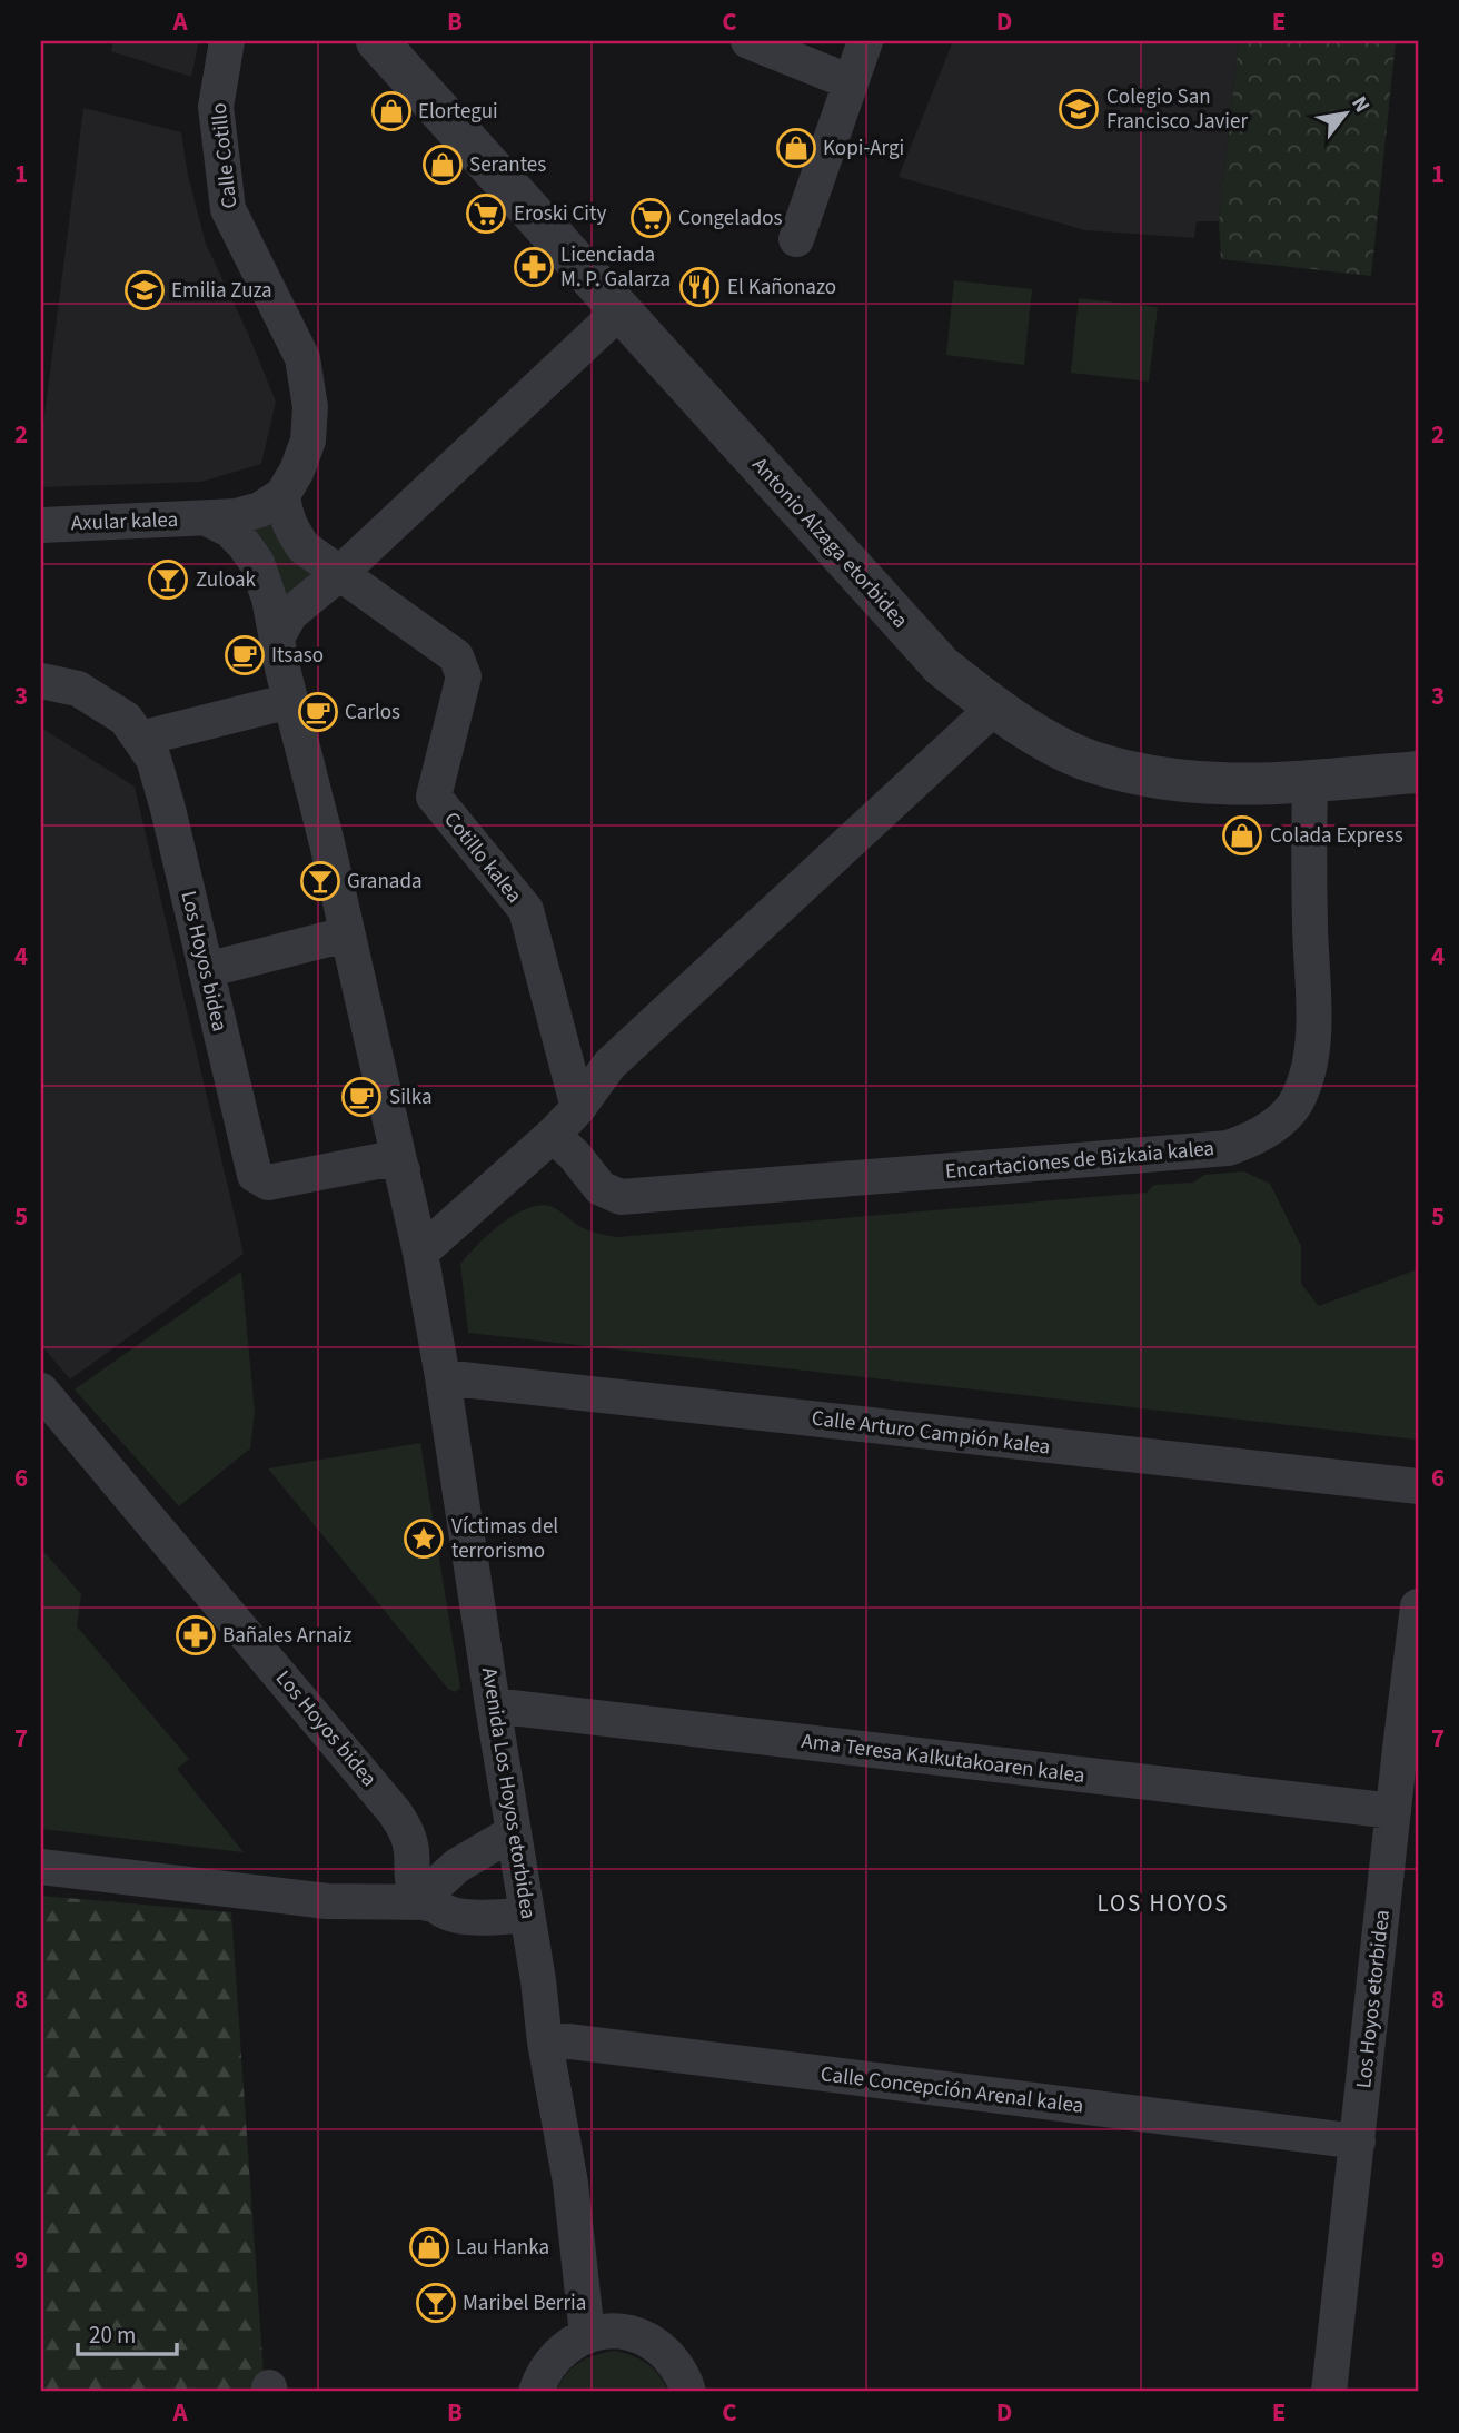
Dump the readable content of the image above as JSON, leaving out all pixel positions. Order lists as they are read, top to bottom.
{
  "streets": {
    "street": [
      "Calle Cotillo",
      "Axular kalea",
      "Antonio Alzaga etorbidea",
      "Cotillo kalea",
      "Los Hoyos bidea",
      "Encartaciones de Bizkaia kalea",
      "Calle Arturo Campión kalea",
      "Ama Teresa Kalkutakoaren kalea",
      "Avenida Los Hoyos etorbidea",
      "Los Hoyos etorbidea",
      "Calle Concepción Arenal kalea"
    ]
  },
  "crossings": [
    ["Antonio Alzaga etorbidea", "Encartaciones de Bizkaia kalea"],
    ["Los Hoyos bidea", "Avenida Los Hoyos etorbidea"],
    ["Calle Arturo Campión kalea", "Avenida Los Hoyos etorbidea"],
    ["Ama Teresa Kalkutakoaren kalea", "Avenida Los Hoyos etorbidea"],
    ["Ama Teresa Kalkutakoaren kalea", "Los Hoyos etorbidea"],
    ["Avenida Los Hoyos etorbidea", "Calle Concepción Arenal kalea"],
    ["Los Hoyos etorbidea", "Calle Concepción Arenal kalea"]
  ],
  "districts": ["LOS HOYOS"],
  "places": {
    "school or university": ["Colegio San Francisco Javier", "Emilia Zuza"],
    "shop": [
      "Elortegui",
      "Kopi-Argi",
      "Serantes",
      "Colada Express",
      "Lau Hanka"
    ],
    "supermarket": ["Eroski City", "Congelados"],
    "pharmacy": ["Licenciada M. P. Galarza", "Bañales Arnaiz"],
    "restaurant": ["El Kañonazo"],
    "bar": ["Zuloak", "Granada", "Maribel Berria"],
    "cafe": ["Itsaso", "Carlos", "Silka"],
    "place": ["Víctimas del terrorismo"]
  },
  "scale_bar": "20 m",
  "north": "top right",
  "grid": {
    "columns": [
      "A",
      "B",
      "C",
      "D",
      "E"
    ],
    "rows": [
      "1",
      "2",
      "3",
      "4",
      "5",
      "6",
      "7",
      "8",
      "9"
    ]
  }
}
